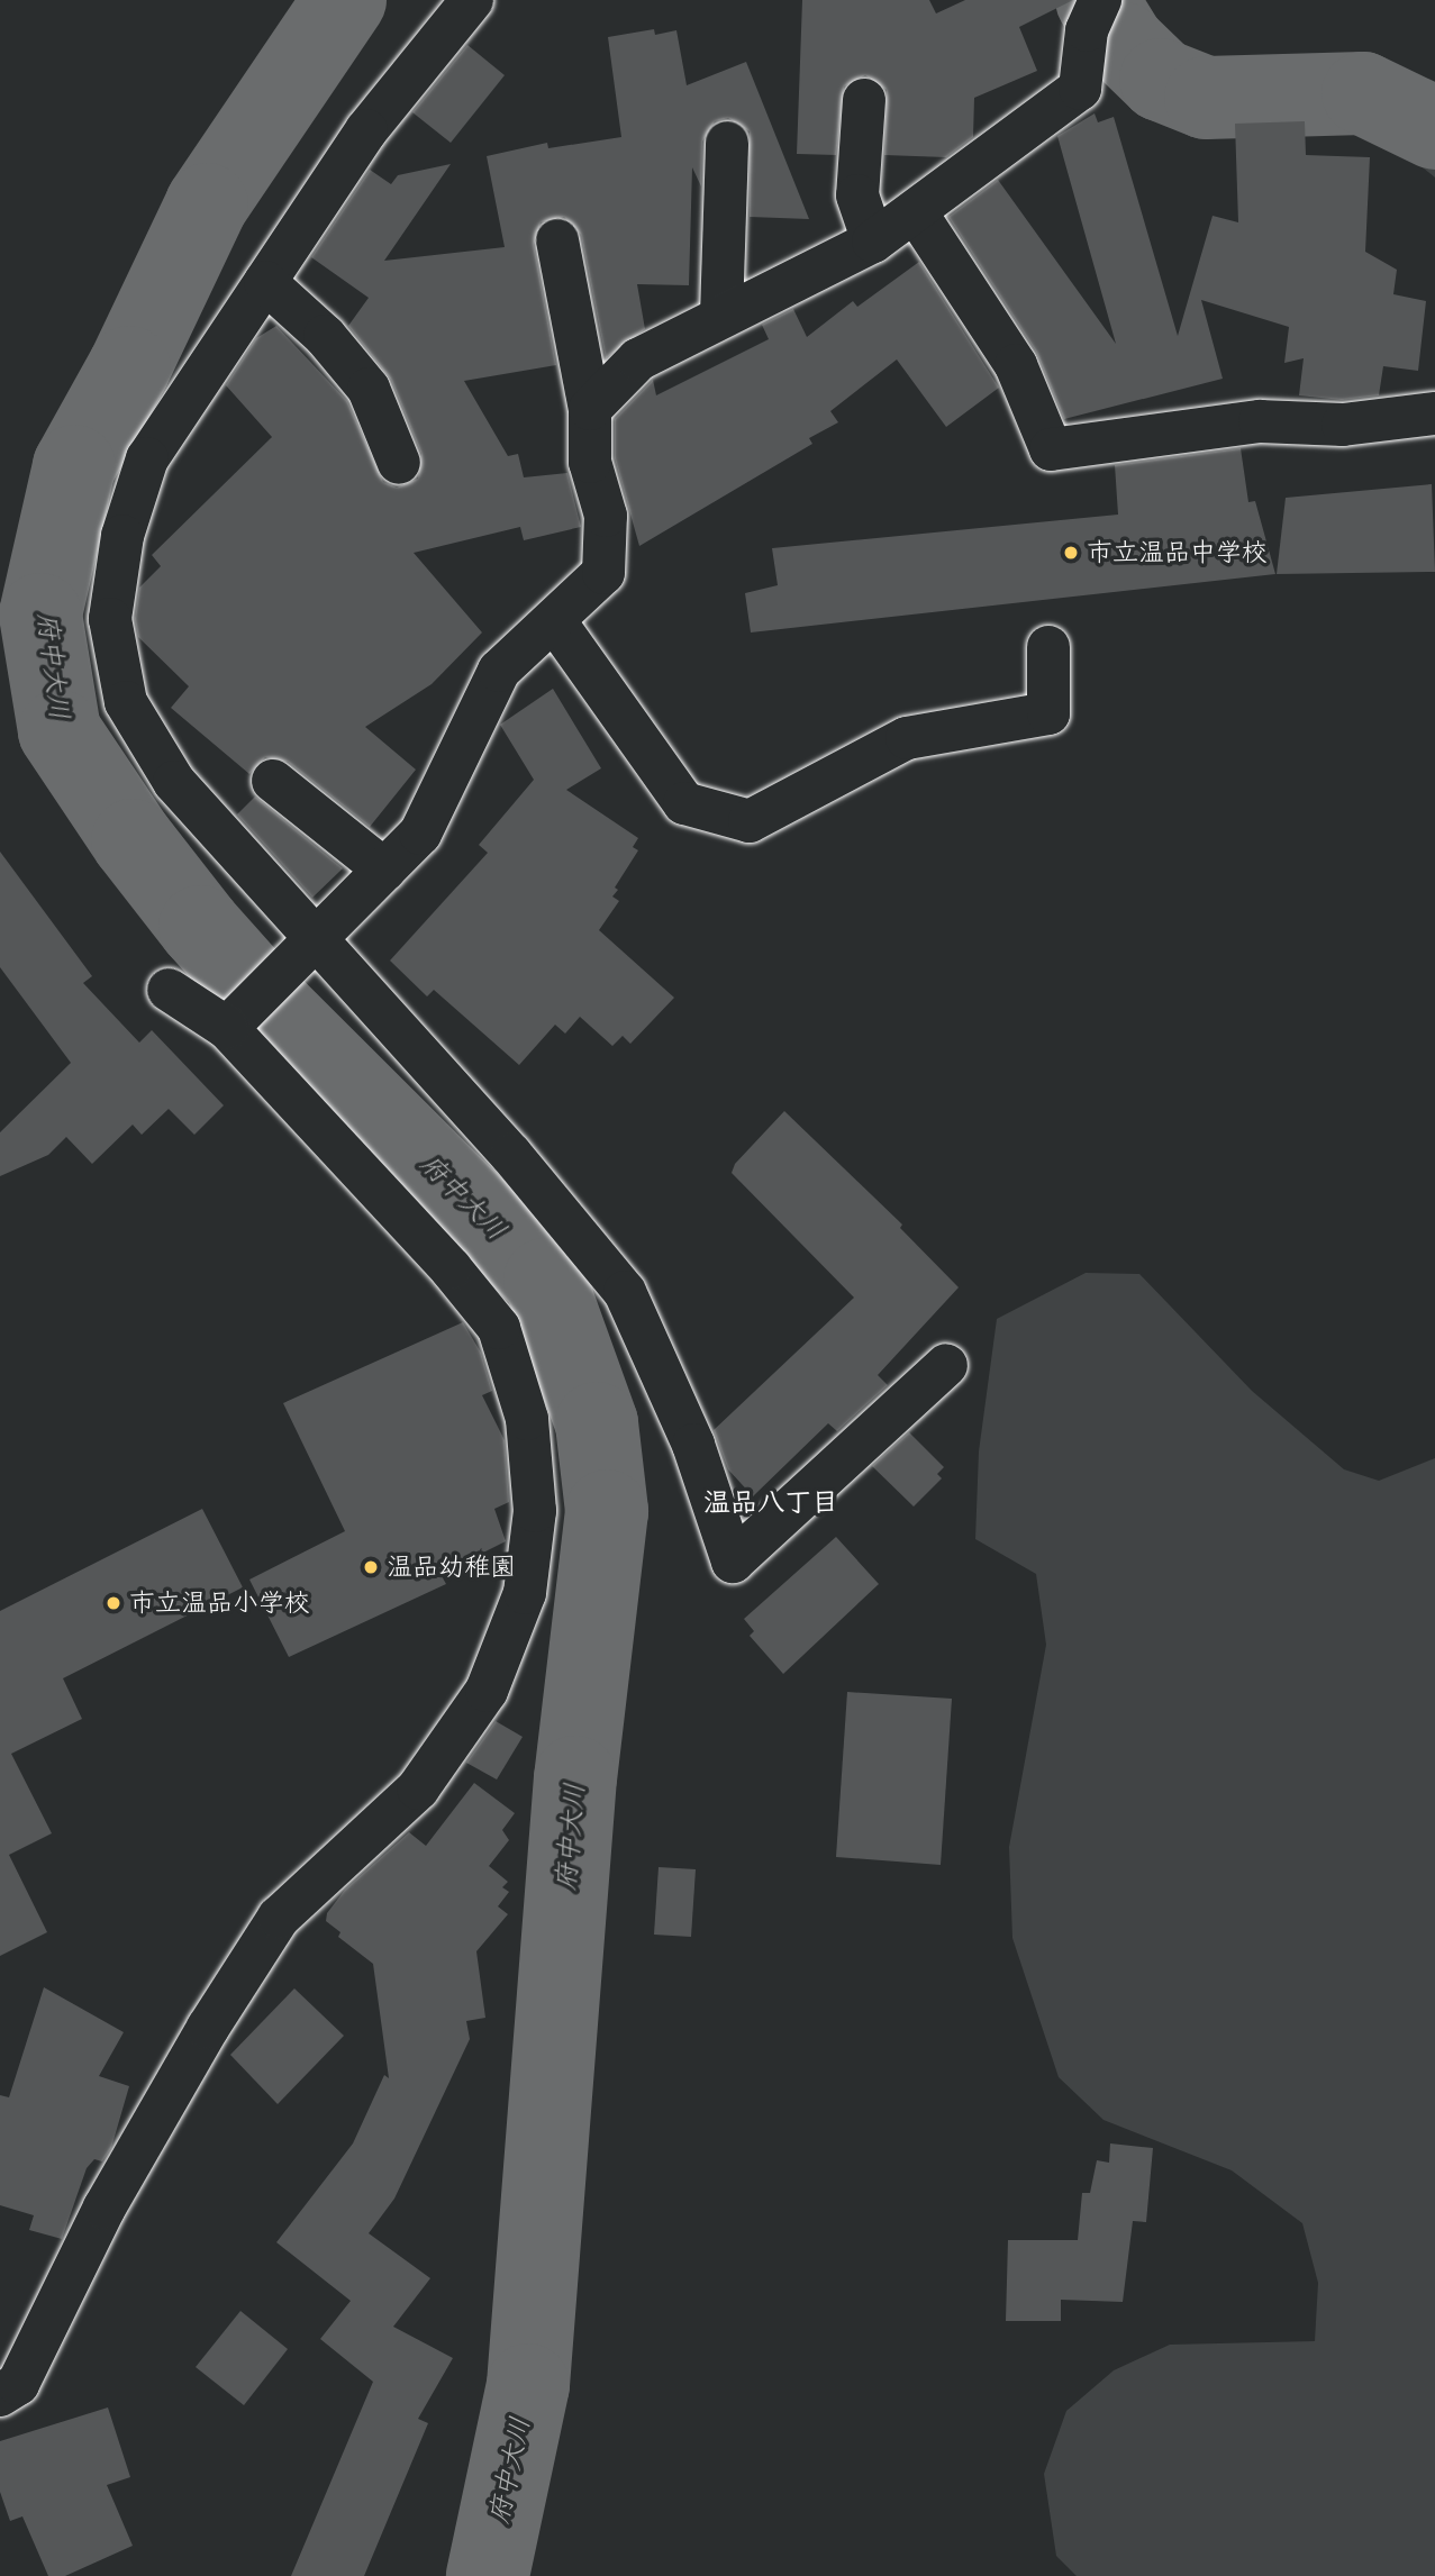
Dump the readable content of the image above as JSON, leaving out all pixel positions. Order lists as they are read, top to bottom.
{
  "districts": ["温品八丁目"],
  "water": ["府中大川"],
  "places": ["市立温品中学校", "温品幼稚園", "市立温品小学校"]
}
